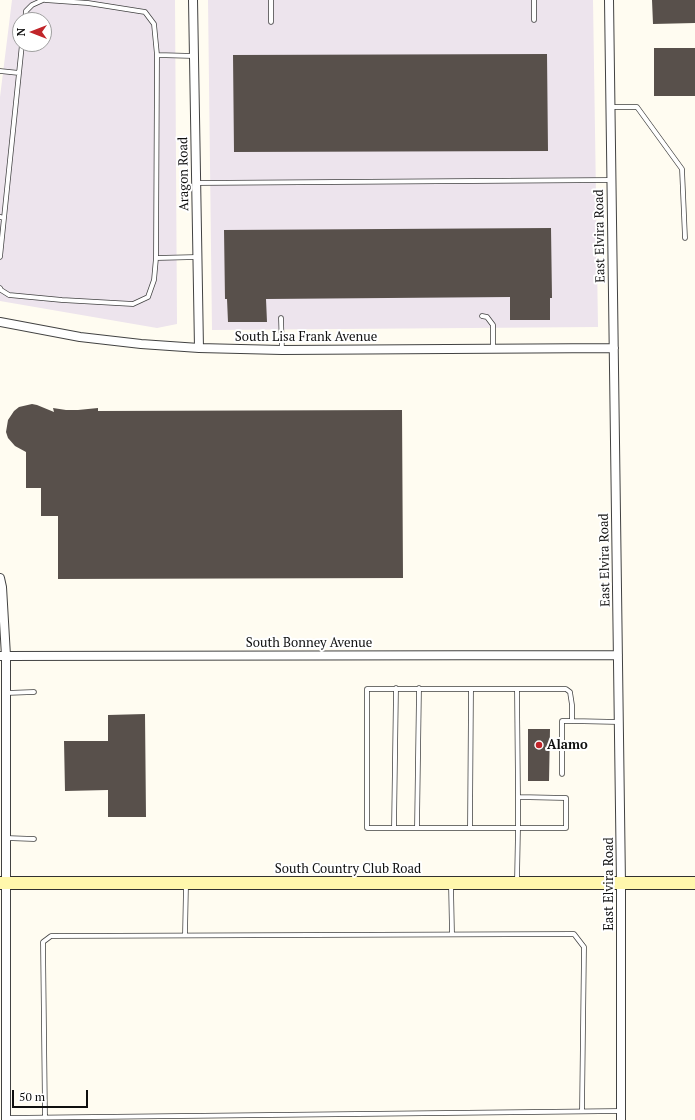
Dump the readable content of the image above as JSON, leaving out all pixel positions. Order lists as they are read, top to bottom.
{
  "streets": {
    "street": [
      "Aragon Road",
      "East Elvira Road",
      "South Lisa Frank Avenue",
      "South Bonney Avenue",
      "South Country Club Road"
    ]
  },
  "crossings": [
    ["Aragon Road", "South Lisa Frank Avenue"],
    ["East Elvira Road", "South Lisa Frank Avenue"],
    ["East Elvira Road", "South Bonney Avenue"],
    ["East Elvira Road", "South Country Club Road"]
  ],
  "places": ["Alamo"],
  "scale_bar": "50 m",
  "north": "left"
}
